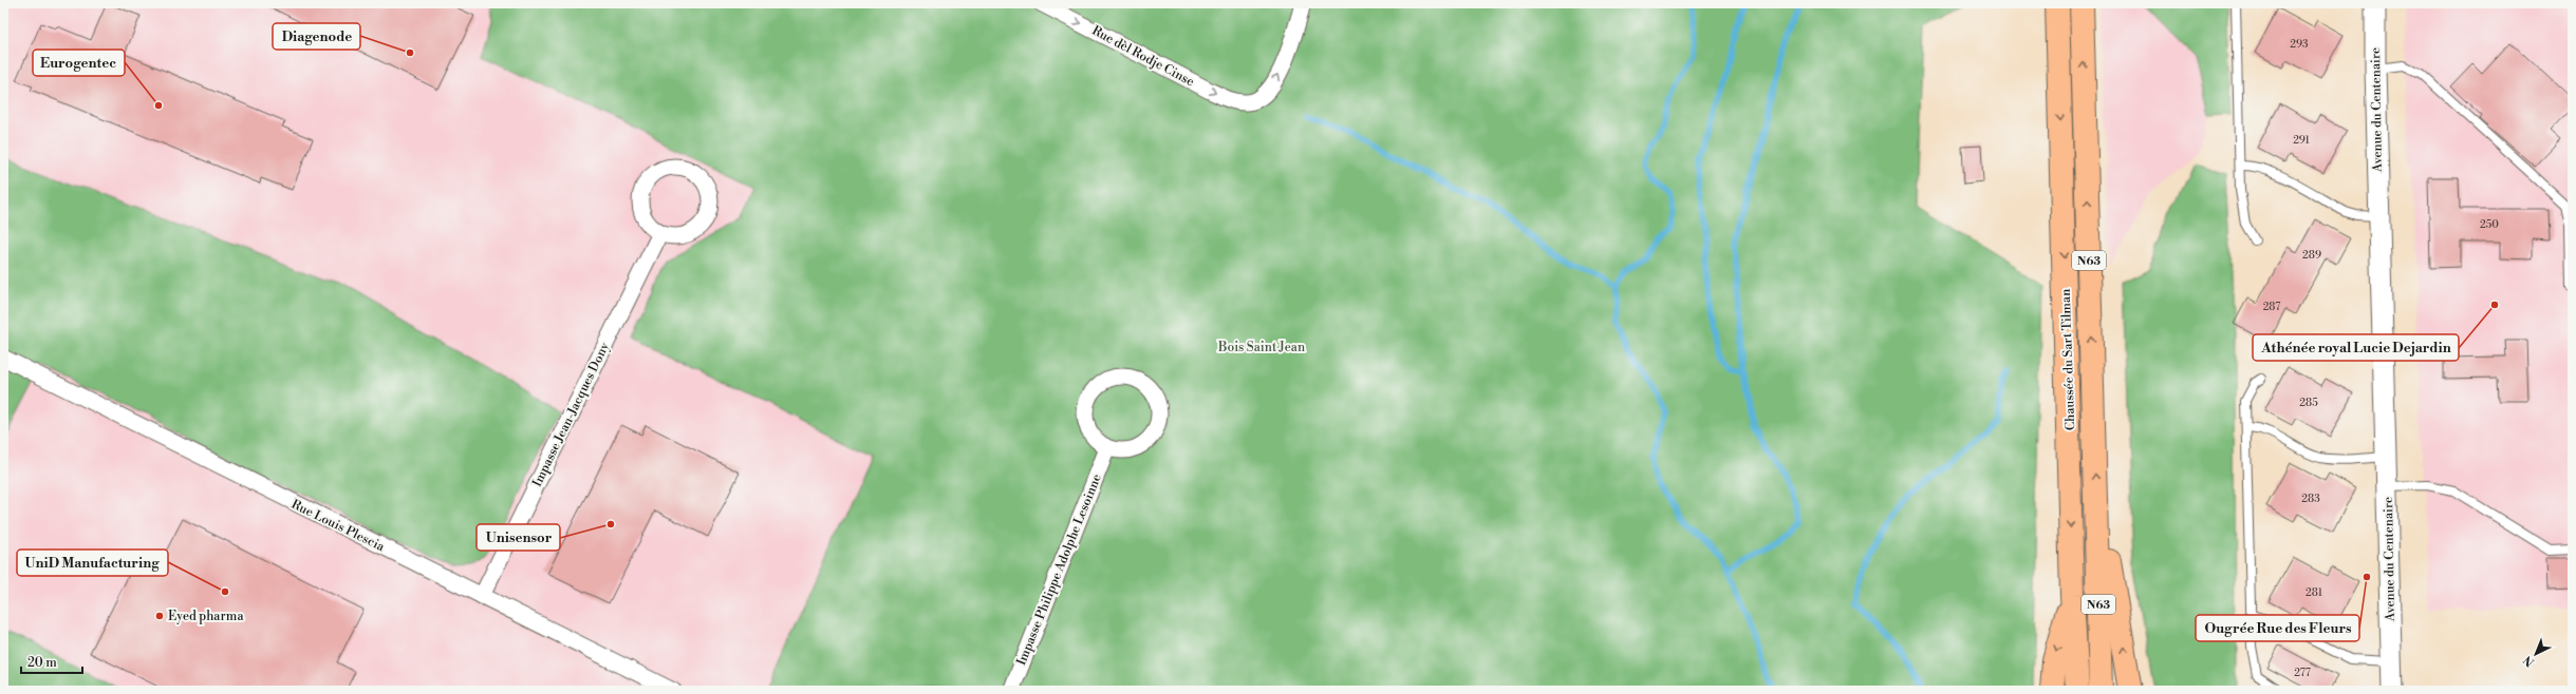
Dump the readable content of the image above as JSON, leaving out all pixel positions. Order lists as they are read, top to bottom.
{
  "streets": {
    "highway": ["N63", "Chaussée du Sart Tilman"],
    "street": [
      "Rue dèl Rodje Cinse",
      "Avenue du Centenaire",
      "Impasse Jean-Jacques Dony",
      "Rue Louis Plescia",
      "Impasse Philippe Adolphe Lesoinne"
    ]
  },
  "crossings": [
    ["Impasse Jean-Jacques Dony", "Rue Louis Plescia"]
  ],
  "parks": ["Bois Saint Jean"],
  "places": [
    "Diagenode",
    "Eurogentec",
    "Athénée royal Lucie Dejardin",
    "Unisensor",
    "Ougrée Rue des Fleurs",
    "UniD Manufacturing",
    "Eyed pharma"
  ],
  "house_numbers": [
    "293",
    "291",
    "250",
    "289",
    "287",
    "285",
    "283",
    "281",
    "277"
  ],
  "scale_bar": "20 m",
  "north": "bottom left"
}
